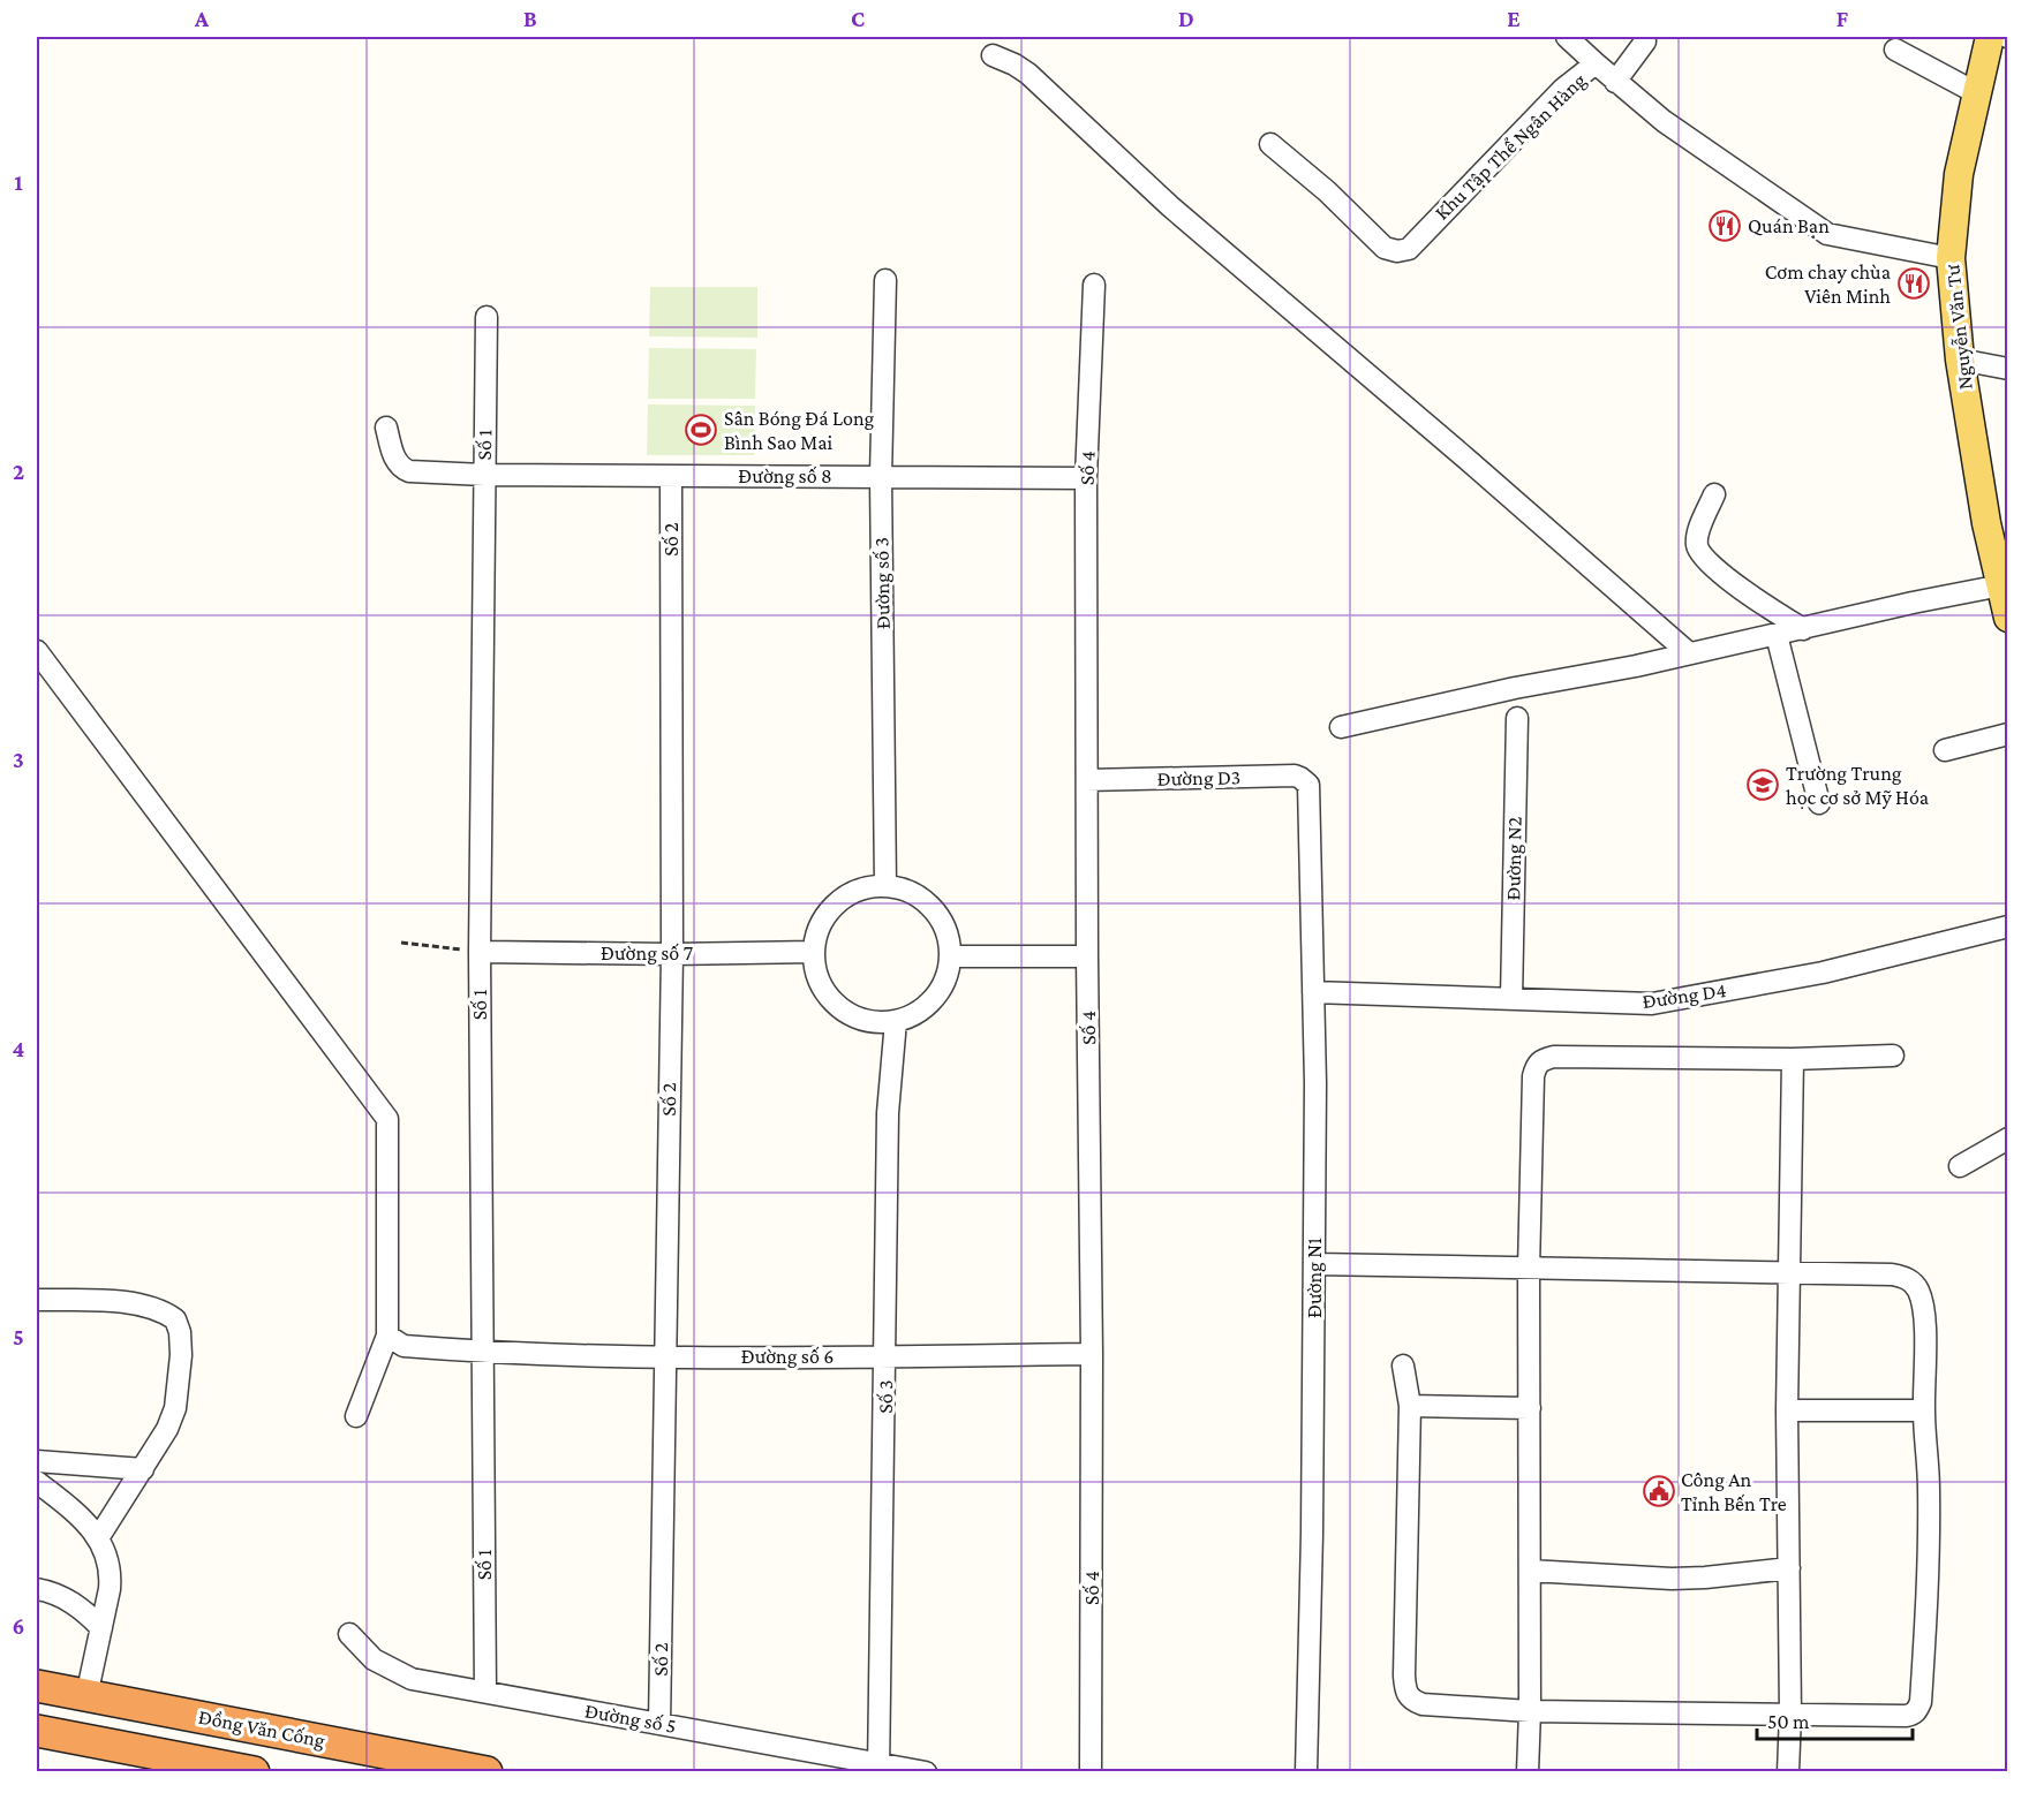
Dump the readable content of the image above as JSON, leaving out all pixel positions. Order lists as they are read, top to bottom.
{
  "streets": {
    "highway": ["Đồng Văn Cống"],
    "main road": ["Nguyễn Văn Tư"],
    "street": [
      "Khu Tập Thể Ngân Hàng",
      "Số 1",
      "Số 4",
      "Đường số 8",
      "Số 2",
      "Đường số 3",
      "Đường D3",
      "Đường N2",
      "Đường số 7",
      "Đường D4",
      "Đường N1",
      "Đường số 6",
      "Số 3",
      "Đường số 5"
    ]
  },
  "crossings": [
    ["Khu Tập Thể Ngân Hàng", "Nguyễn Văn Tư"],
    ["Số 1", "Đường số 8"],
    ["Số 1", "Đường số 7"],
    ["Số 1", "Đường số 6"],
    ["Số 1", "Đường số 5"],
    ["Số 4", "Đường số 8"],
    ["Số 4", "Đường D3"],
    ["Số 4", "Đường số 6"],
    ["Đường số 8", "Số 2"],
    ["Đường số 8", "Đường số 3"],
    ["Số 2", "Đường số 7"],
    ["Số 2", "Đường số 6"],
    ["Số 2", "Đường số 5"],
    ["Đường số 3", "Đường số 7"],
    ["Đường số 3", "Số 3"],
    ["Đường D3", "Đường N1"],
    ["Đường N2", "Đường D4"],
    ["Đường số 7", "Số 3"],
    ["Đường D4", "Đường N1"],
    ["Đường số 6", "Số 3"],
    ["Số 3", "Đường số 5"]
  ],
  "places": {
    "restaurant": ["Quán Bạn", "Cơm chay chùa Viên Minh"],
    "sports": ["Sân Bóng Đá Long Bình Sao Mai"],
    "school or university": ["Trường Trung học cơ sở Mỹ Hóa"],
    "public building": ["Công An Tỉnh Bến Tre"]
  },
  "scale_bar": "50 m",
  "grid": {
    "columns": [
      "A",
      "B",
      "C",
      "D",
      "E",
      "F"
    ],
    "rows": [
      "1",
      "2",
      "3",
      "4",
      "5",
      "6"
    ]
  }
}
